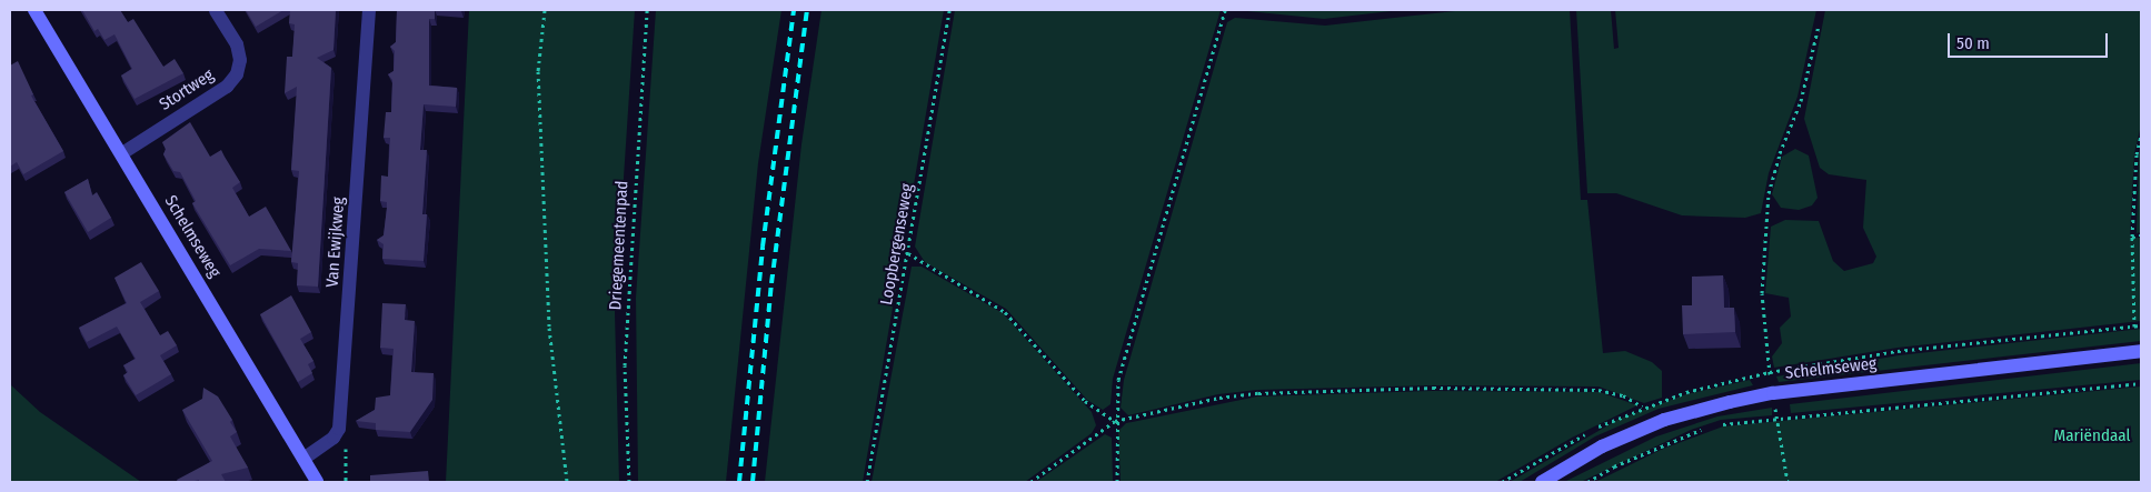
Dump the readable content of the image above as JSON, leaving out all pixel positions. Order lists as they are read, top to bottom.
{
  "streets": {
    "main road": ["Schelmseweg"],
    "street": ["Stortweg", "Van Ewijkweg"],
    "path": ["Loopbergenseweg", "Driegemeentenpad"]
  },
  "crossings": [
    ["Stortweg", "Schelmseweg"]
  ],
  "parks": ["Mariëndaal"],
  "scale_bar": "50 m"
}
